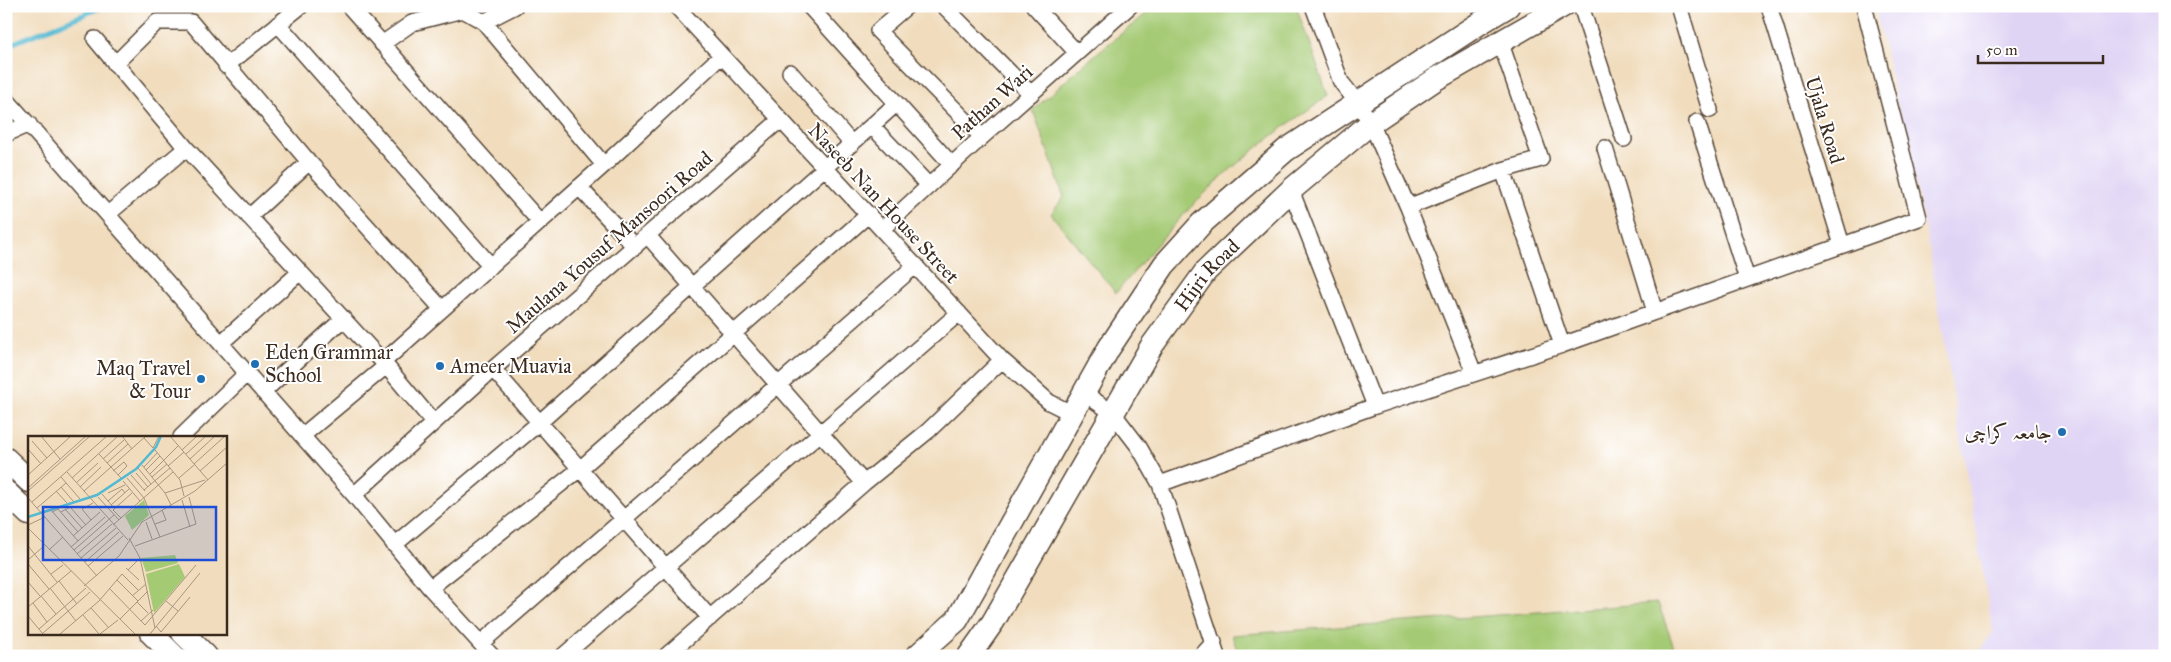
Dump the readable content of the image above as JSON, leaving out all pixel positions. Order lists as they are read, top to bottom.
{
  "streets": {
    "main road": ["Hijri Road"],
    "street": [
      "Pathan Wari",
      "Ujala Road",
      "Naseeb Nan House Street",
      "Maulana Yousuf Mansoori Road"
    ]
  },
  "crossings": [
    ["Pathan Wari", "Naseeb Nan House Street"],
    ["Naseeb Nan House Street", "Maulana Yousuf Mansoori Road"],
    ["Naseeb Nan House Street", "Hijri Road"]
  ],
  "places": [
    "Eden Grammar School",
    "Ameer Muavia",
    "Maq Travel & Tour",
    "جامعہ کراچی"
  ],
  "scale_bar": "50 m"
}
